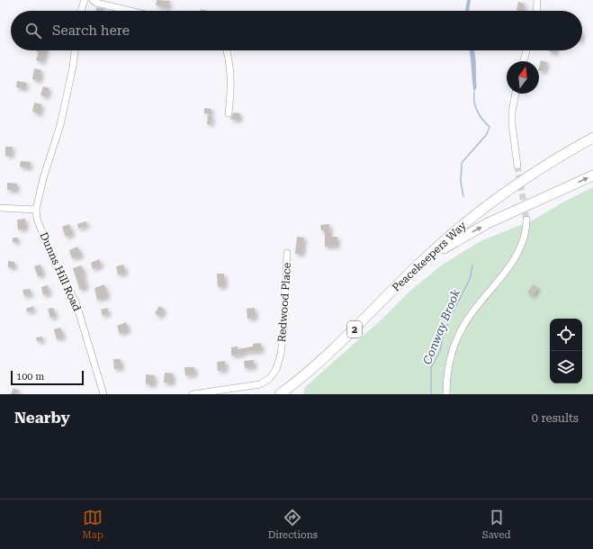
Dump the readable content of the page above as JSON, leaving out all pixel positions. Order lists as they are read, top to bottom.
{
  "streets": {
    "highway": ["Peacekeepers Way", "2"],
    "street": ["Dunns Hill Road", "Redwood Place"]
  },
  "water": ["Conway Brook"],
  "scale_bar": "100 m",
  "north": "top",
  "page": {
    "search": "Search here",
    "scale": "100 m",
    "heading": ["Nearby", "0 results"],
    "nav": ["Map", "Directions", "Saved"]
  }
}
